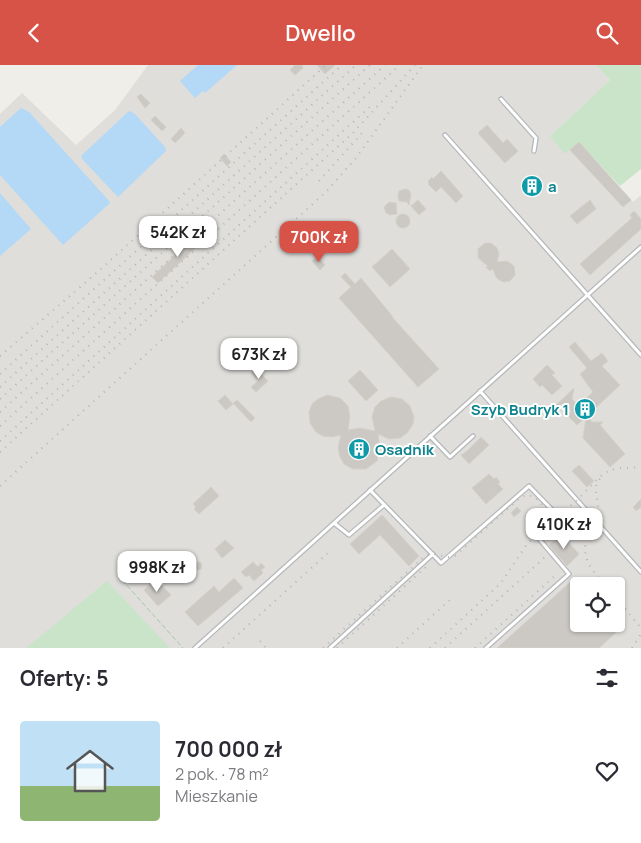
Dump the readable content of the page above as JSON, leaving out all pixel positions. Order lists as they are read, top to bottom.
{
  "places": {
    "building": ["a", "Szyb Budryk 1", "Osadnik"]
  },
  "page": {
    "header": "Dwello",
    "price": [
      "542K zł",
      "700K zł",
      "673K zł",
      "410K zł",
      "998K zł"
    ],
    "heading": "Oferty: 5",
    "list": [
      {
        "name": "700 000 zł",
        "note": "2 pok. · 78 m² · Mieszkanie"
      }
    ]
  }
}
